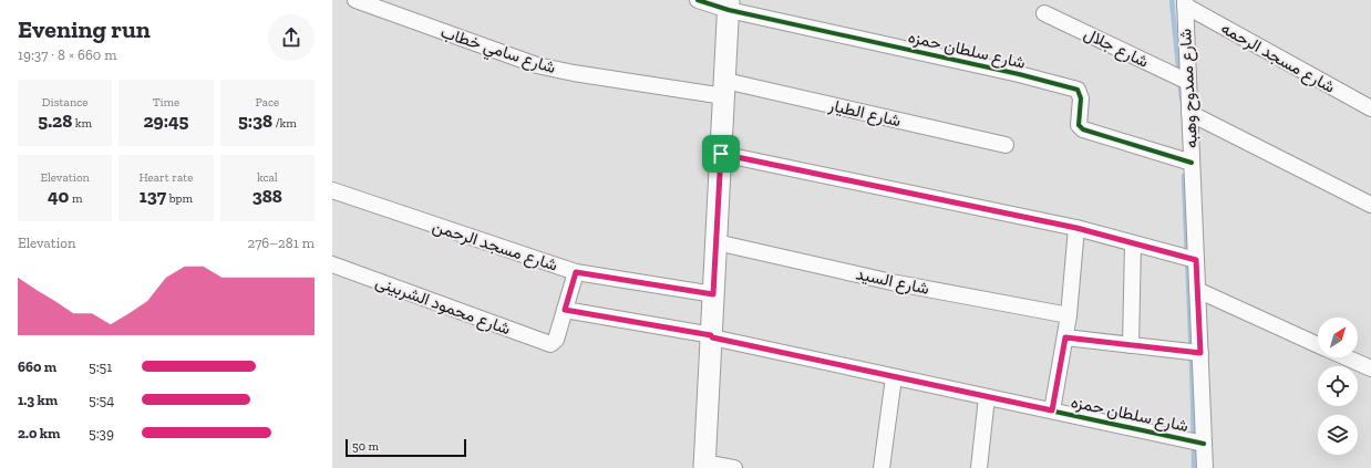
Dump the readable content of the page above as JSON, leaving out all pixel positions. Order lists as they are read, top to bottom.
{
  "streets": {
    "street": [
      "شارع جلال",
      "شارع سامي خطاب",
      "شارع سلطان حمزه",
      "شارع مسجد الرحمه",
      "شارع ممدوح وهبه",
      "شارع الطيار",
      "شارع مسجد الرحمن",
      "شارع السيد",
      "شارع محمود الشربينى"
    ]
  },
  "crossings": [
    ["شارع جلال", "شارع ممدوح وهبه"],
    ["شارع سامي خطاب", "شارع الطيار"],
    ["شارع سلطان حمزه", "شارع ممدوح وهبه"],
    ["شارع سلطان حمزه", "شارع محمود الشربينى"],
    ["شارع مسجد الرحمه", "شارع ممدوح وهبه"]
  ],
  "scale_bar": "50 m",
  "north": "top right",
  "page": {
    "heading": ["Evening run", "19:37 · 8 × 660 m"],
    "stats": [
      ["Distance", "5.28 km"],
      ["Time", "29:45"],
      ["Pace", "5:38 /km"],
      ["Elevation", "40 m"],
      ["Heart rate", "137 bpm"],
      ["kcal", "388"]
    ],
    "chart": ["Elevation", "276–281 m"],
    "list": [
      {
        "name": "660 m",
        "note": "5:51"
      },
      {
        "name": "1.3 km",
        "note": "5:54"
      },
      {
        "name": "2.0 km",
        "note": "5:39"
      }
    ],
    "scale": "50 m"
  }
}
